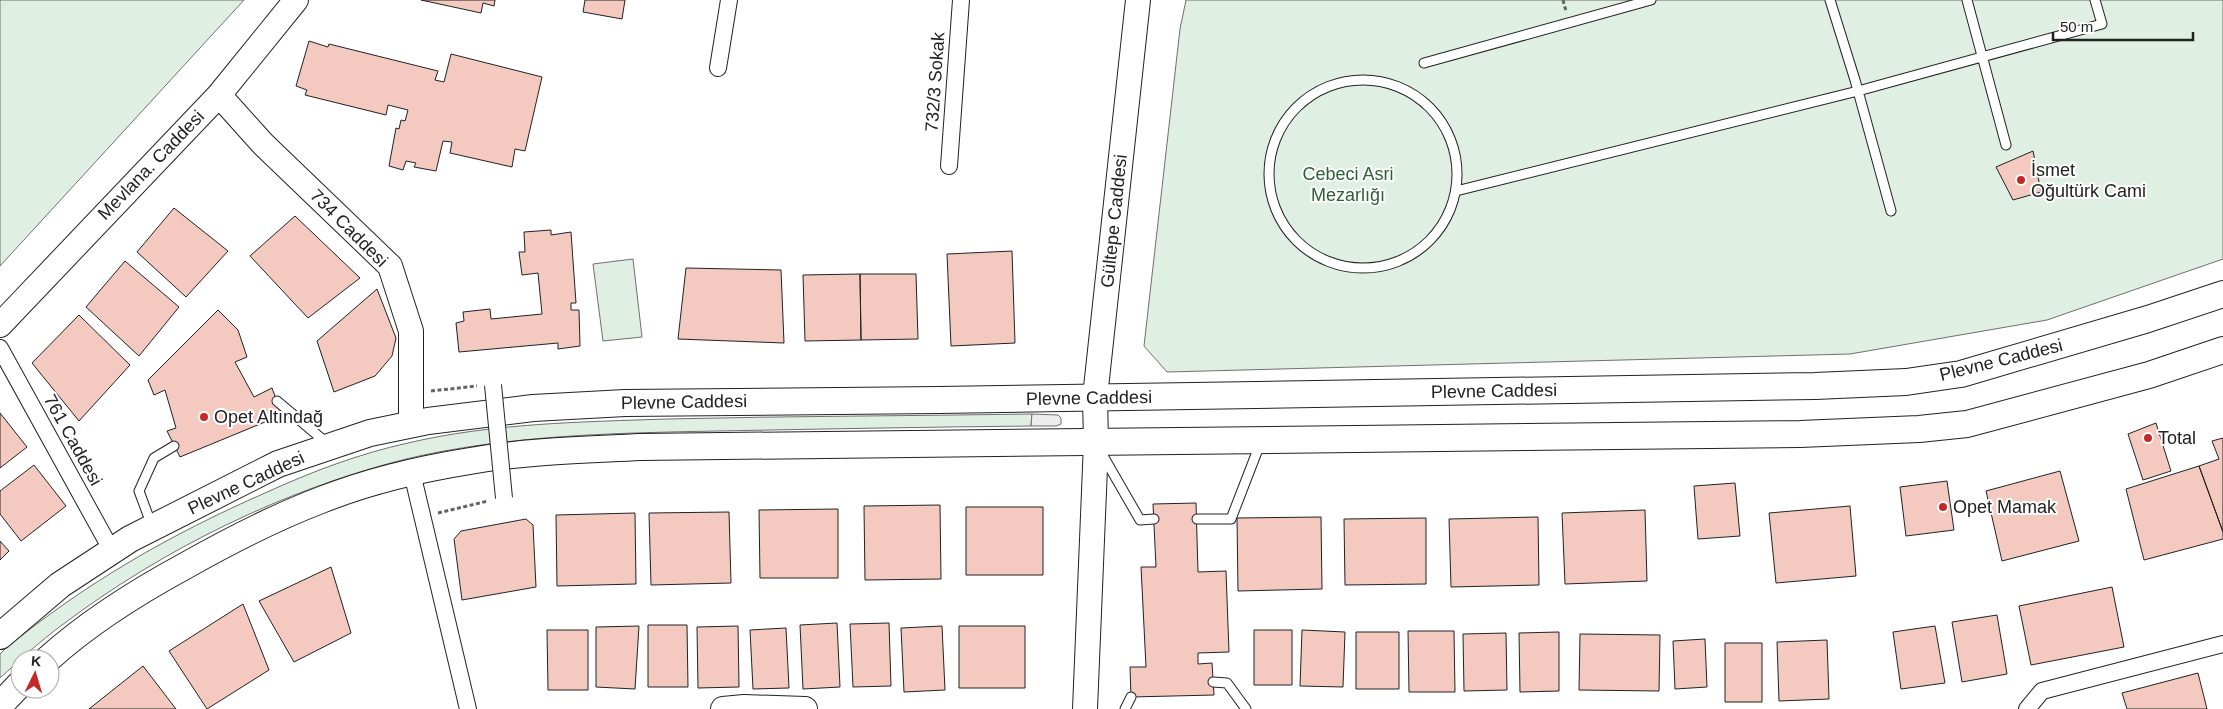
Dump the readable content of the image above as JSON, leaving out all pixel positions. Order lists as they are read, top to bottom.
{
  "streets": {
    "main road": ["Plevne Caddesi"],
    "street": [
      "732/3 Sokak",
      "Mevlana. Caddesi",
      "Gültepe Caddesi",
      "734 Caddesi",
      "761 Caddesi"
    ]
  },
  "crossings": [
    ["Mevlana. Caddesi", "734 Caddesi"],
    ["Gültepe Caddesi", "Plevne Caddesi"],
    ["734 Caddesi", "Plevne Caddesi"],
    ["Plevne Caddesi", "761 Caddesi"]
  ],
  "parks": ["Cebeci Asri Mezarlığı"],
  "places": [
    "İsmet Oğultürk Cami",
    "Opet Altındağ",
    "Total",
    "Opet Mamak"
  ],
  "scale_bar": "50 m",
  "north": "top"
}
